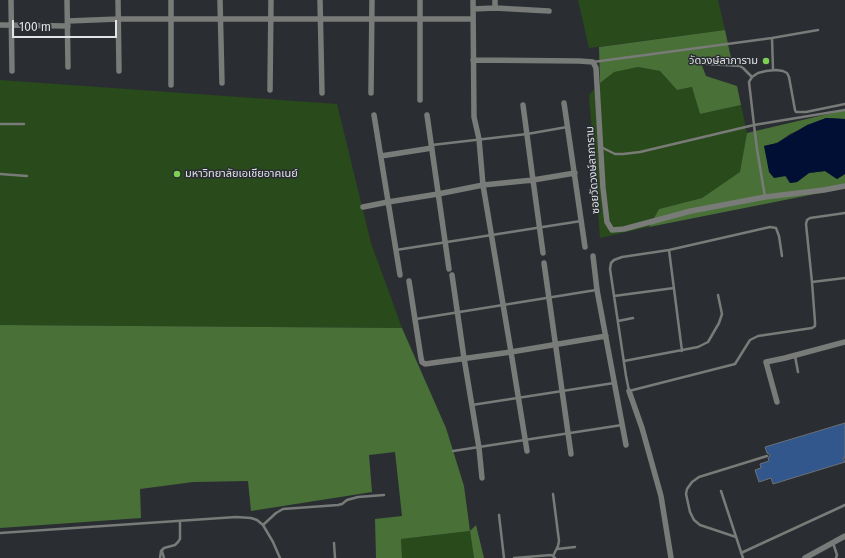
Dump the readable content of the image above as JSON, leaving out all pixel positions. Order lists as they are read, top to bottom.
{
  "streets": {
    "street": ["ซอยวัดวงษ์ลาภาราม"]
  },
  "places": ["วัดวงษ์ลาภาราม", "มหาวิทยาลัยเอเชียอาคเนย์"],
  "scale_bar": "100 m"
}
